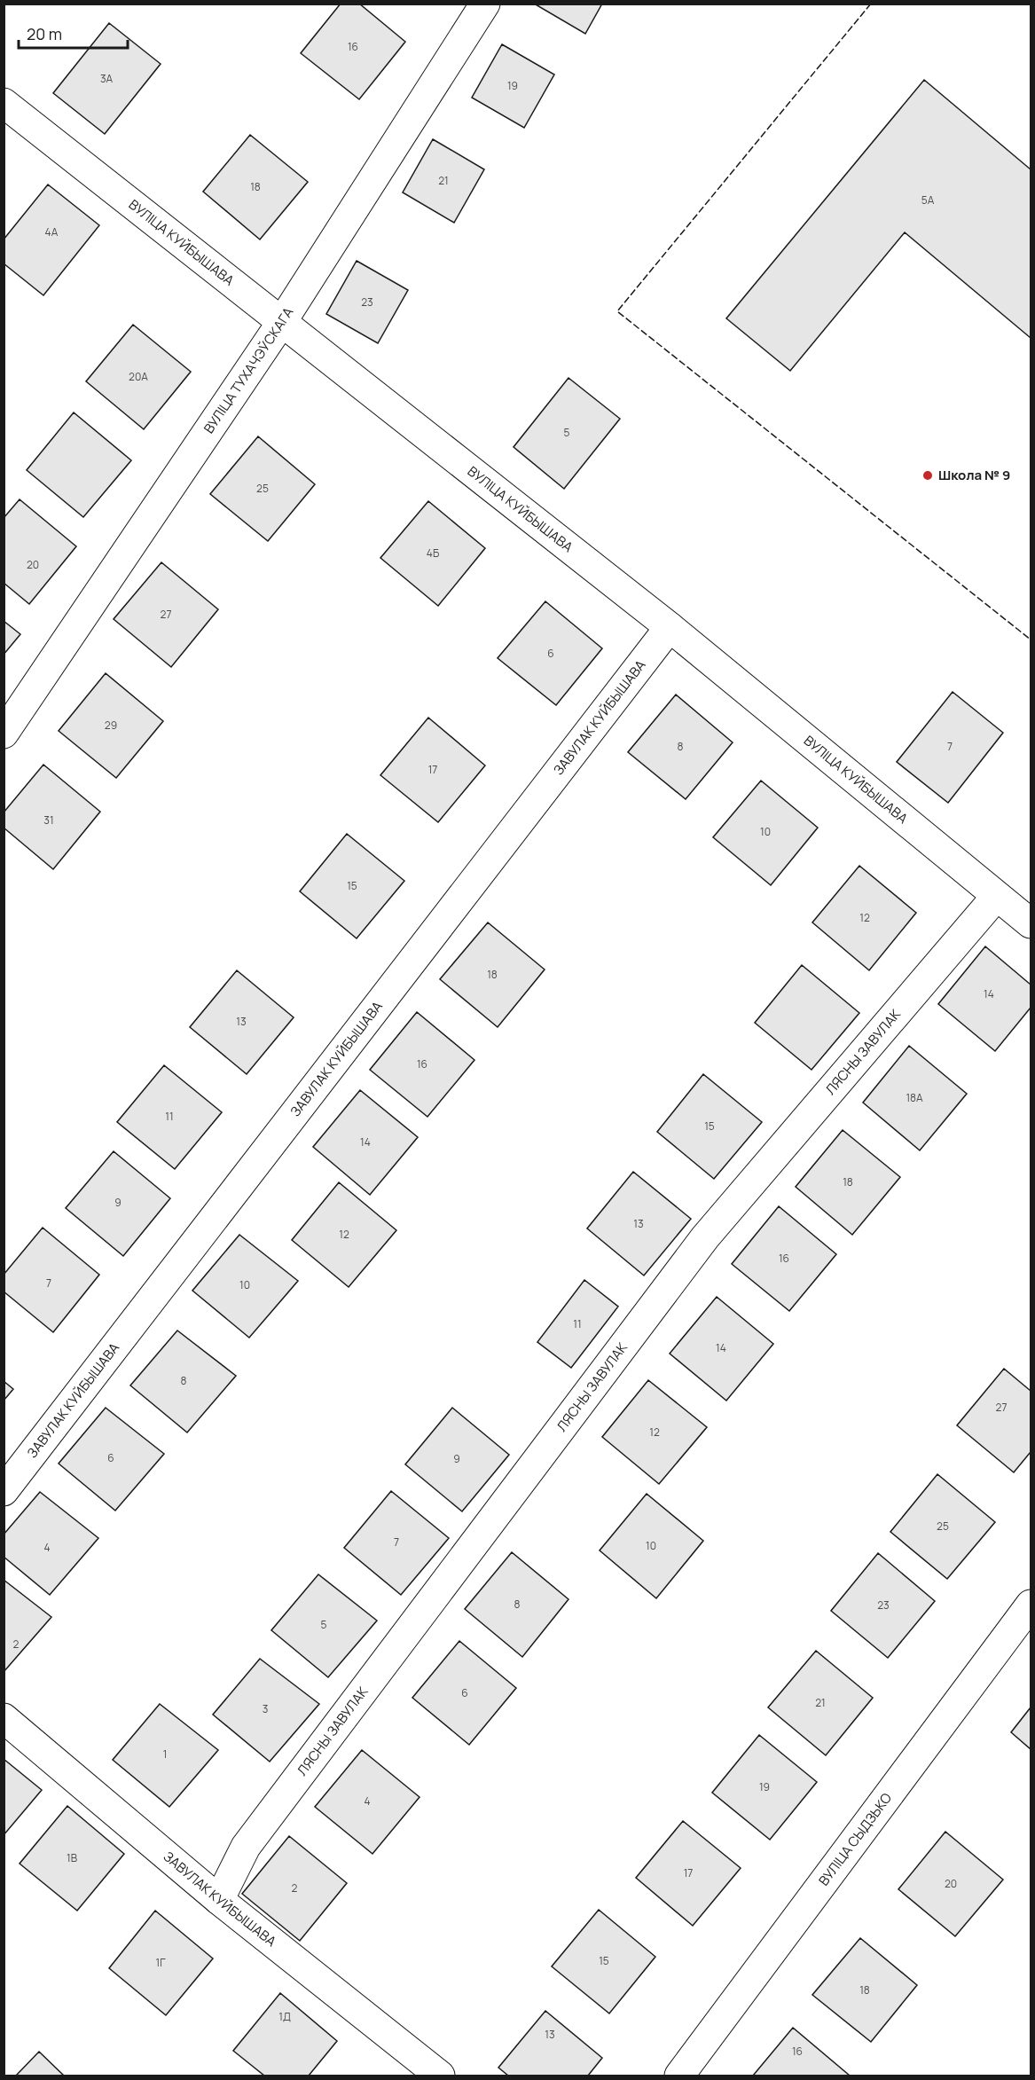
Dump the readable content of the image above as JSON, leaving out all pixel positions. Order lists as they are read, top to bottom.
{
  "streets": {
    "street": [
      "ВУЛІЦА КУЙБЫШАВА",
      "ВУЛІЦА ТУХАЧЭЎСКАГА",
      "ЗАВУЛАК КУЙБЫШАВА",
      "ЛЯСНЫ ЗАВУЛАК",
      "ВУЛІЦА СЫДЗЬКО"
    ]
  },
  "crossings": [
    ["ВУЛІЦА КУЙБЫШАВА", "ВУЛІЦА ТУХАЧЭЎСКАГА"],
    ["ВУЛІЦА КУЙБЫШАВА", "ЗАВУЛАК КУЙБЫШАВА"],
    ["ВУЛІЦА КУЙБЫШАВА", "ЛЯСНЫ ЗАВУЛАК"],
    ["ЗАВУЛАК КУЙБЫШАВА", "ЛЯСНЫ ЗАВУЛАК"]
  ],
  "places": ["Школа № 9"],
  "house_numbers": [
    "16",
    "3А",
    "19",
    "21",
    "18",
    "5А",
    "4А",
    "23",
    "20А",
    "5",
    "25",
    "4Б",
    "20",
    "27",
    "6",
    "29",
    "8",
    "7",
    "17",
    "31",
    "10",
    "15",
    "12",
    "18",
    "14",
    "13",
    "16",
    "18А",
    "11",
    "15",
    "14",
    "18",
    "9",
    "13",
    "12",
    "16",
    "7",
    "10",
    "11",
    "14",
    "8",
    "27",
    "12",
    "6",
    "9",
    "25",
    "7",
    "10",
    "4",
    "8",
    "23",
    "5",
    "2",
    "6",
    "21",
    "3",
    "1",
    "19",
    "4",
    "1В",
    "17",
    "20",
    "2",
    "15",
    "1Г",
    "18",
    "1Д",
    "13",
    "16"
  ],
  "scale_bar": "20 m"
}
